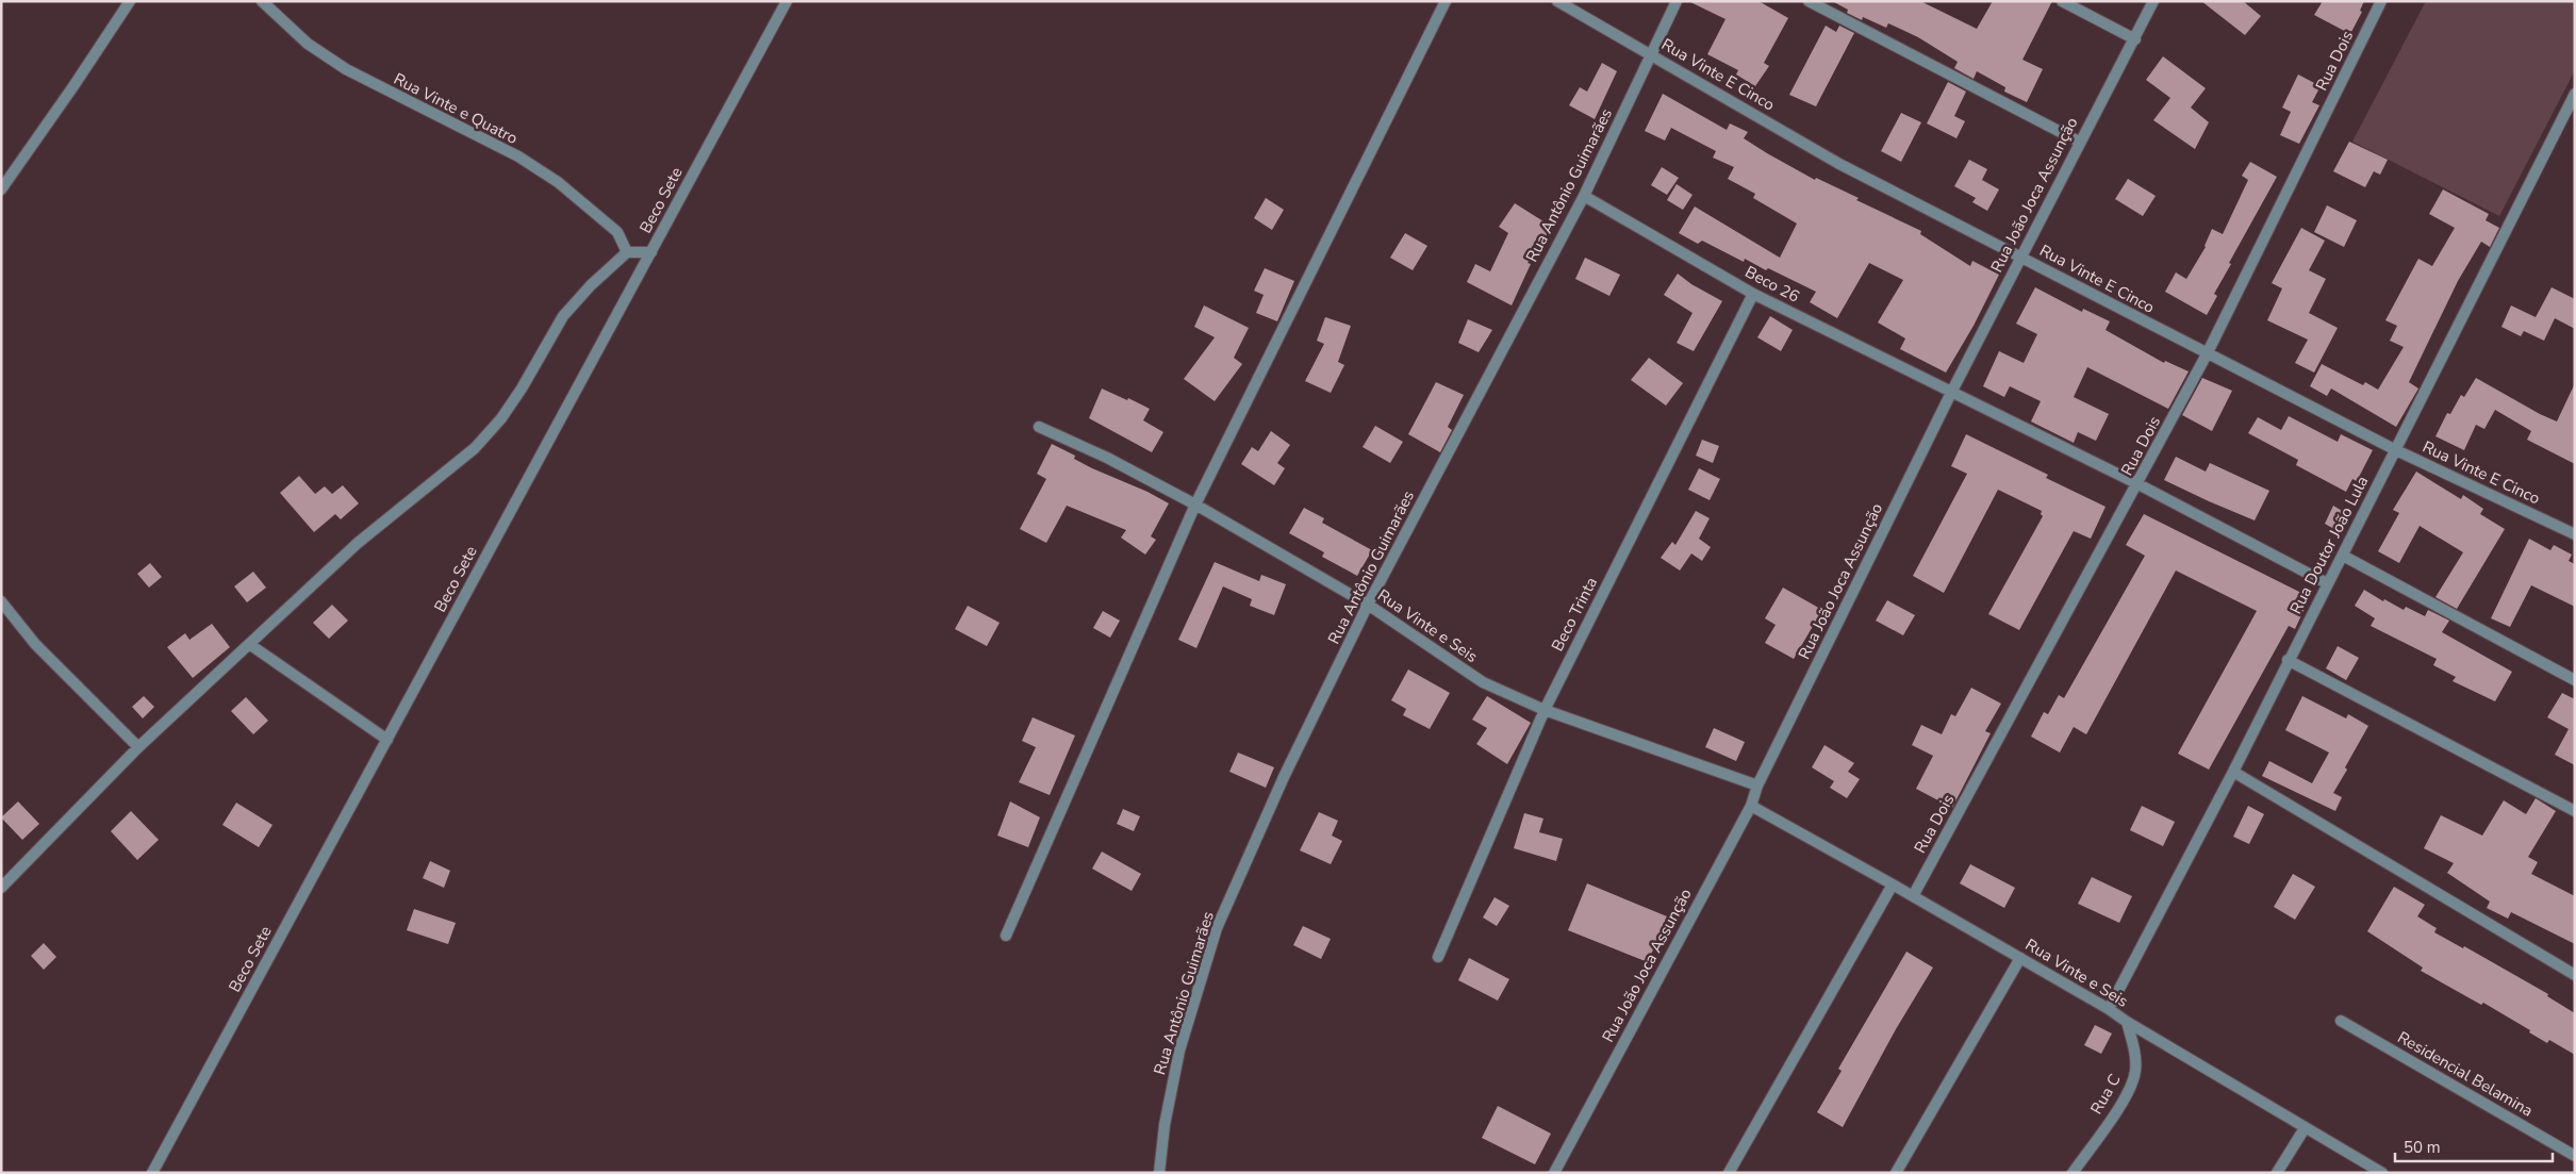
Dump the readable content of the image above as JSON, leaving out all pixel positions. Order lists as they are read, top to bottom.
{
  "streets": {
    "street": [
      "Rua Dois",
      "Rua Vinte E Cinco",
      "Rua Vinte e Quatro",
      "Rua Antônio Guimarães",
      "Rua João Joca Assunção",
      "Beco Sete",
      "Beco 26",
      "Rua Doutor João Lula",
      "Beco Trinta",
      "Rua Vinte e Seis",
      "Residencial Belamina",
      "Rua C"
    ]
  },
  "crossings": [
    ["Rua Dois", "Rua Vinte E Cinco"],
    ["Rua Dois", "Beco 26"],
    ["Rua Dois", "Rua Vinte e Seis"],
    ["Rua Vinte E Cinco", "Rua Antônio Guimarães"],
    ["Rua Vinte E Cinco", "Rua João Joca Assunção"],
    ["Rua Vinte E Cinco", "Rua Doutor João Lula"],
    ["Rua Antônio Guimarães", "Beco 26"],
    ["Rua Antônio Guimarães", "Rua Vinte e Seis"],
    ["Rua João Joca Assunção", "Beco 26"],
    ["Rua João Joca Assunção", "Rua Vinte e Seis"],
    ["Beco 26", "Rua Doutor João Lula"],
    ["Beco 26", "Beco Trinta"],
    ["Rua Doutor João Lula", "Rua Vinte e Seis"],
    ["Beco Trinta", "Rua Vinte e Seis"],
    ["Rua Vinte e Seis", "Rua C"]
  ],
  "scale_bar": "50 m"
}
